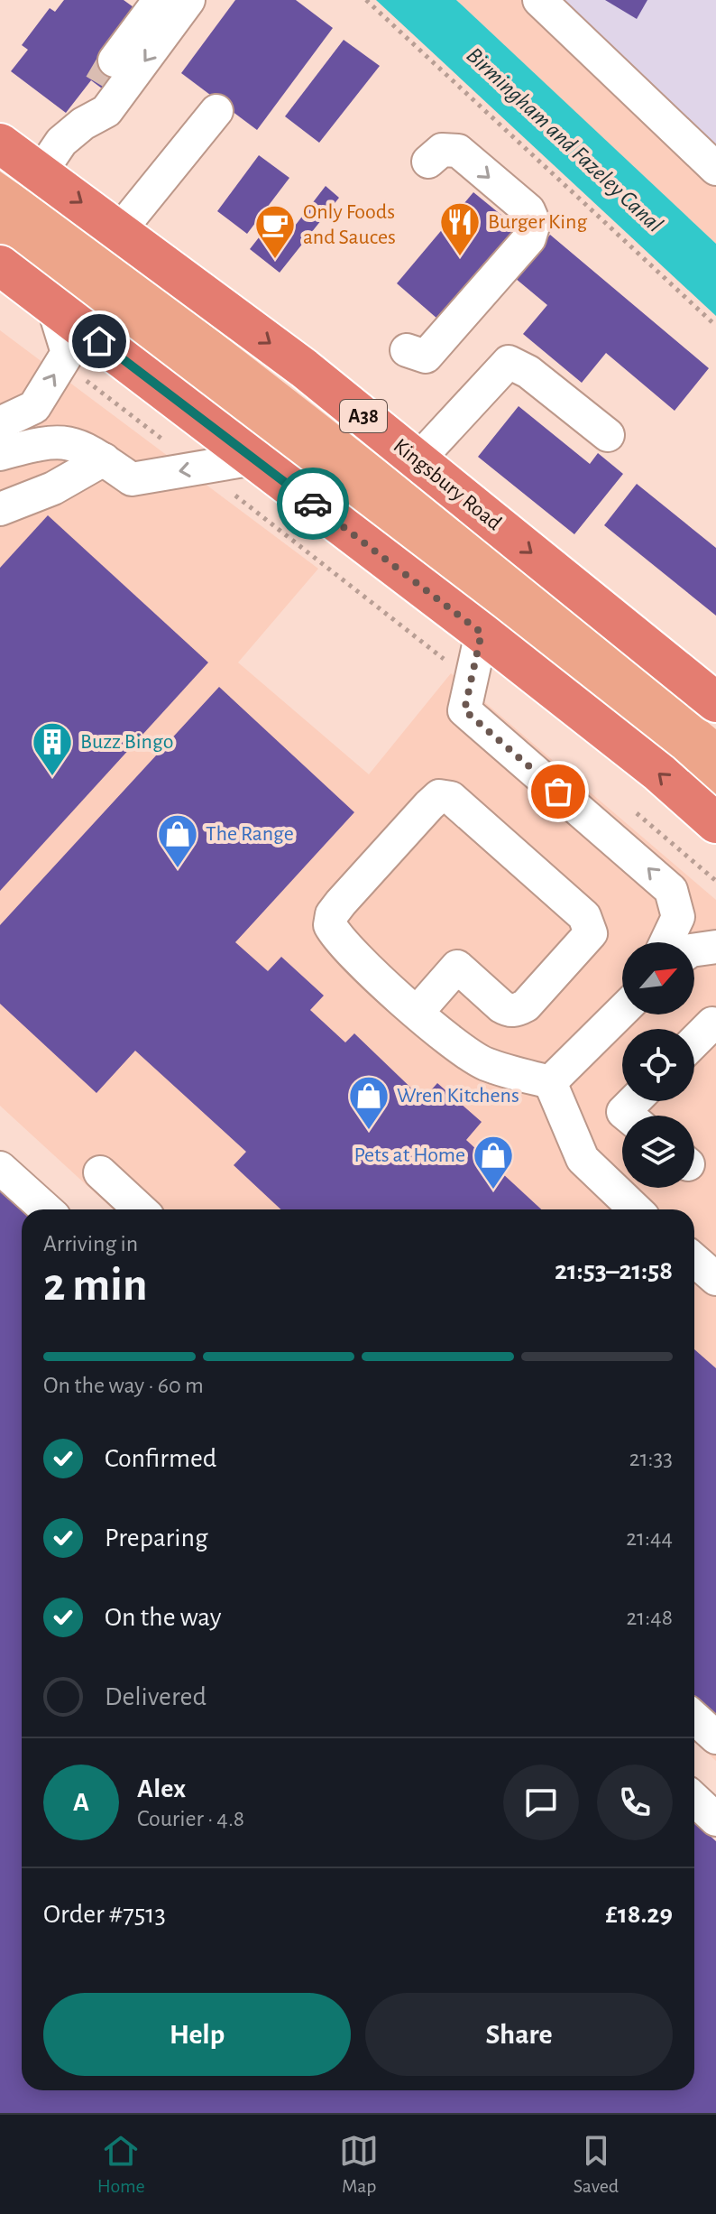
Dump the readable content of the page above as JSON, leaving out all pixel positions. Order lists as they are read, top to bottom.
{
  "streets": {
    "highway": ["A38", "Kingsbury Road"]
  },
  "water": ["Birmingham and Fazeley Canal"],
  "places": {
    "restaurant": ["Burger King"],
    "cafe": ["Only Foods and Sauces"],
    "building": ["Buzz Bingo"],
    "shop": ["The Range", "Wren Kitchens", "Pets at Home"]
  },
  "north": "top right",
  "page": {
    "heading": ["2 min", "Arriving in", "21:53–21:58"],
    "panel": [
      "Alex",
      "Courier · 4.8",
      "Order #7513",
      "£18.29"
    ],
    "bar": "On the way · 60 m",
    "list": [
      ["Confirmed", "21:33"],
      ["Preparing", "21:44"],
      ["On the way", "21:48"],
      "Delivered"
    ],
    "round": "A",
    "buttons": ["Help", "Share"],
    "tabs": ["Home", "Map", "Saved"]
  }
}
